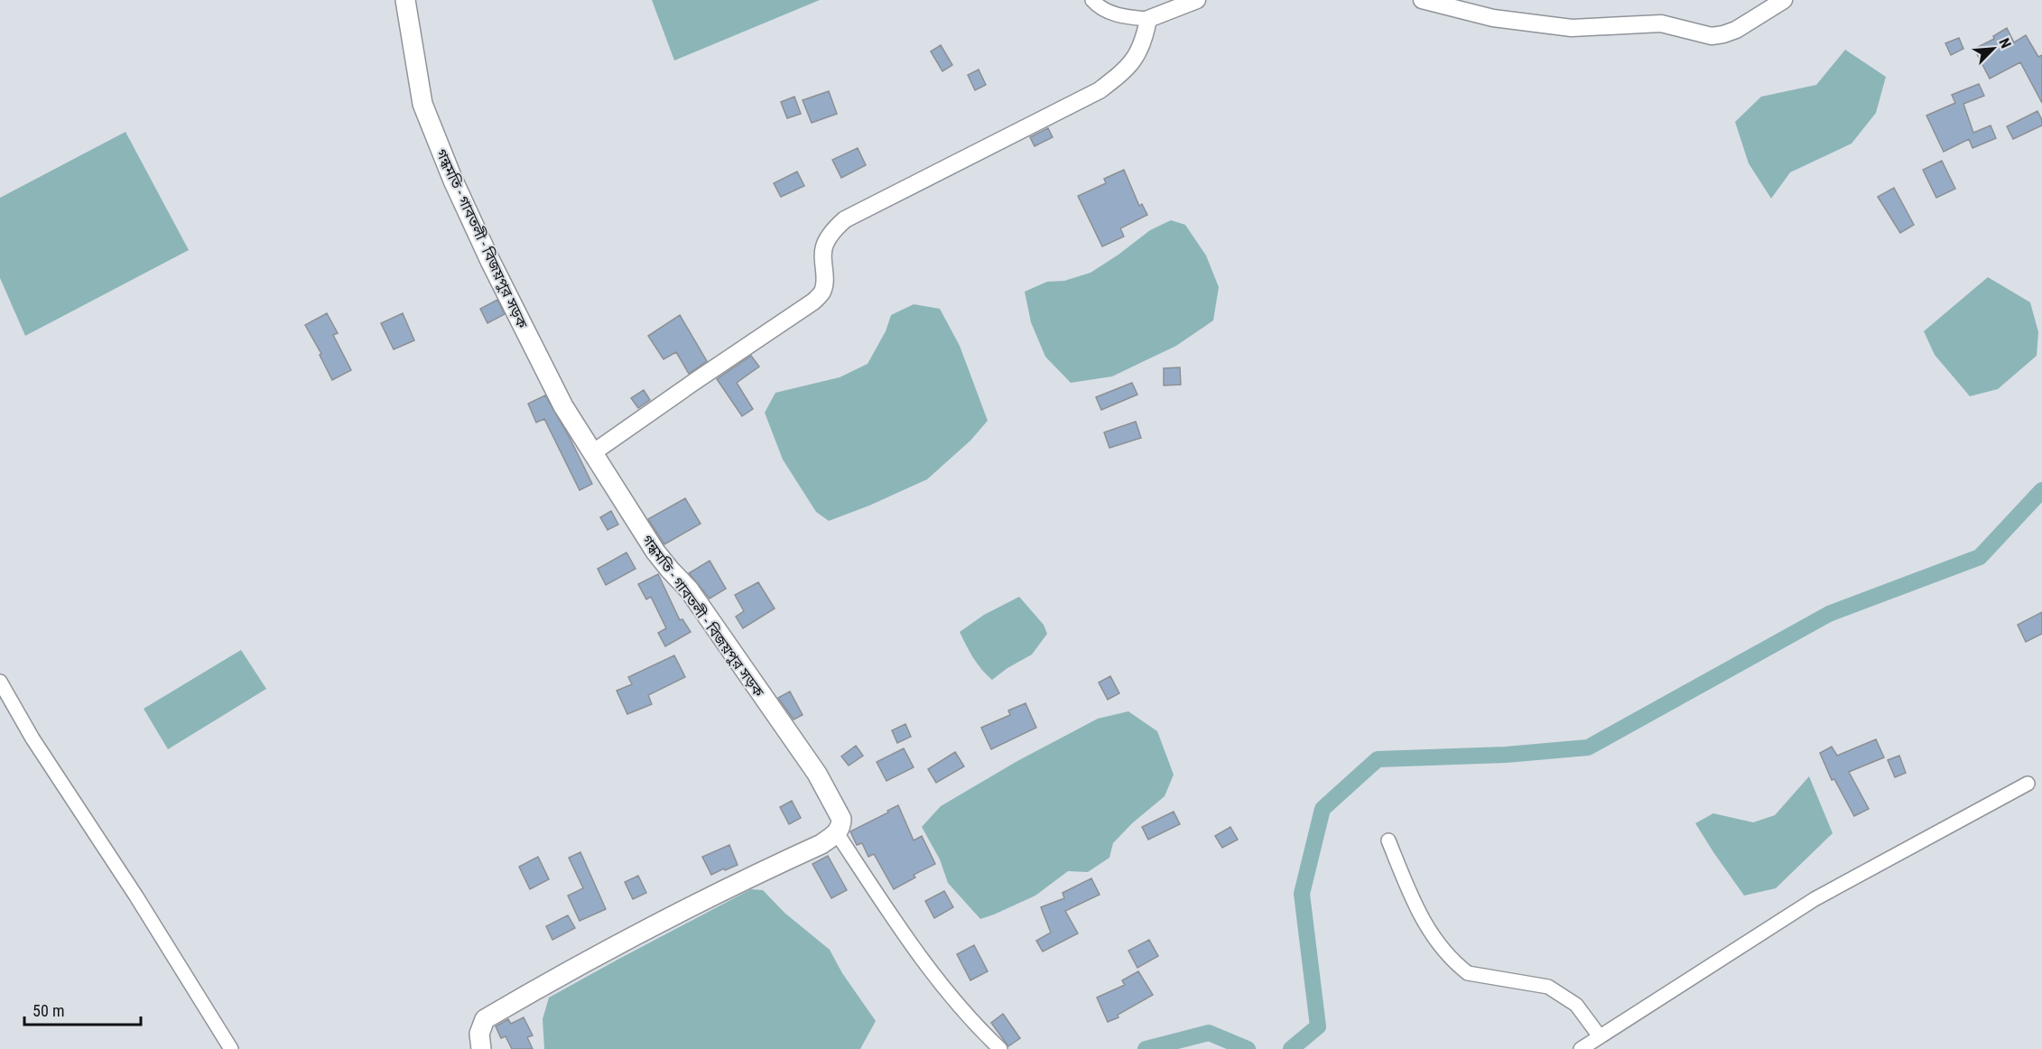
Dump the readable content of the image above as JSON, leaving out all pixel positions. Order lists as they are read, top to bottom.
{
  "streets": {
    "main road": ["গন্ধমতি - গাবতলী - বিজয়পুর সড়ক"]
  },
  "scale_bar": "50 m",
  "north": "top right"
}
